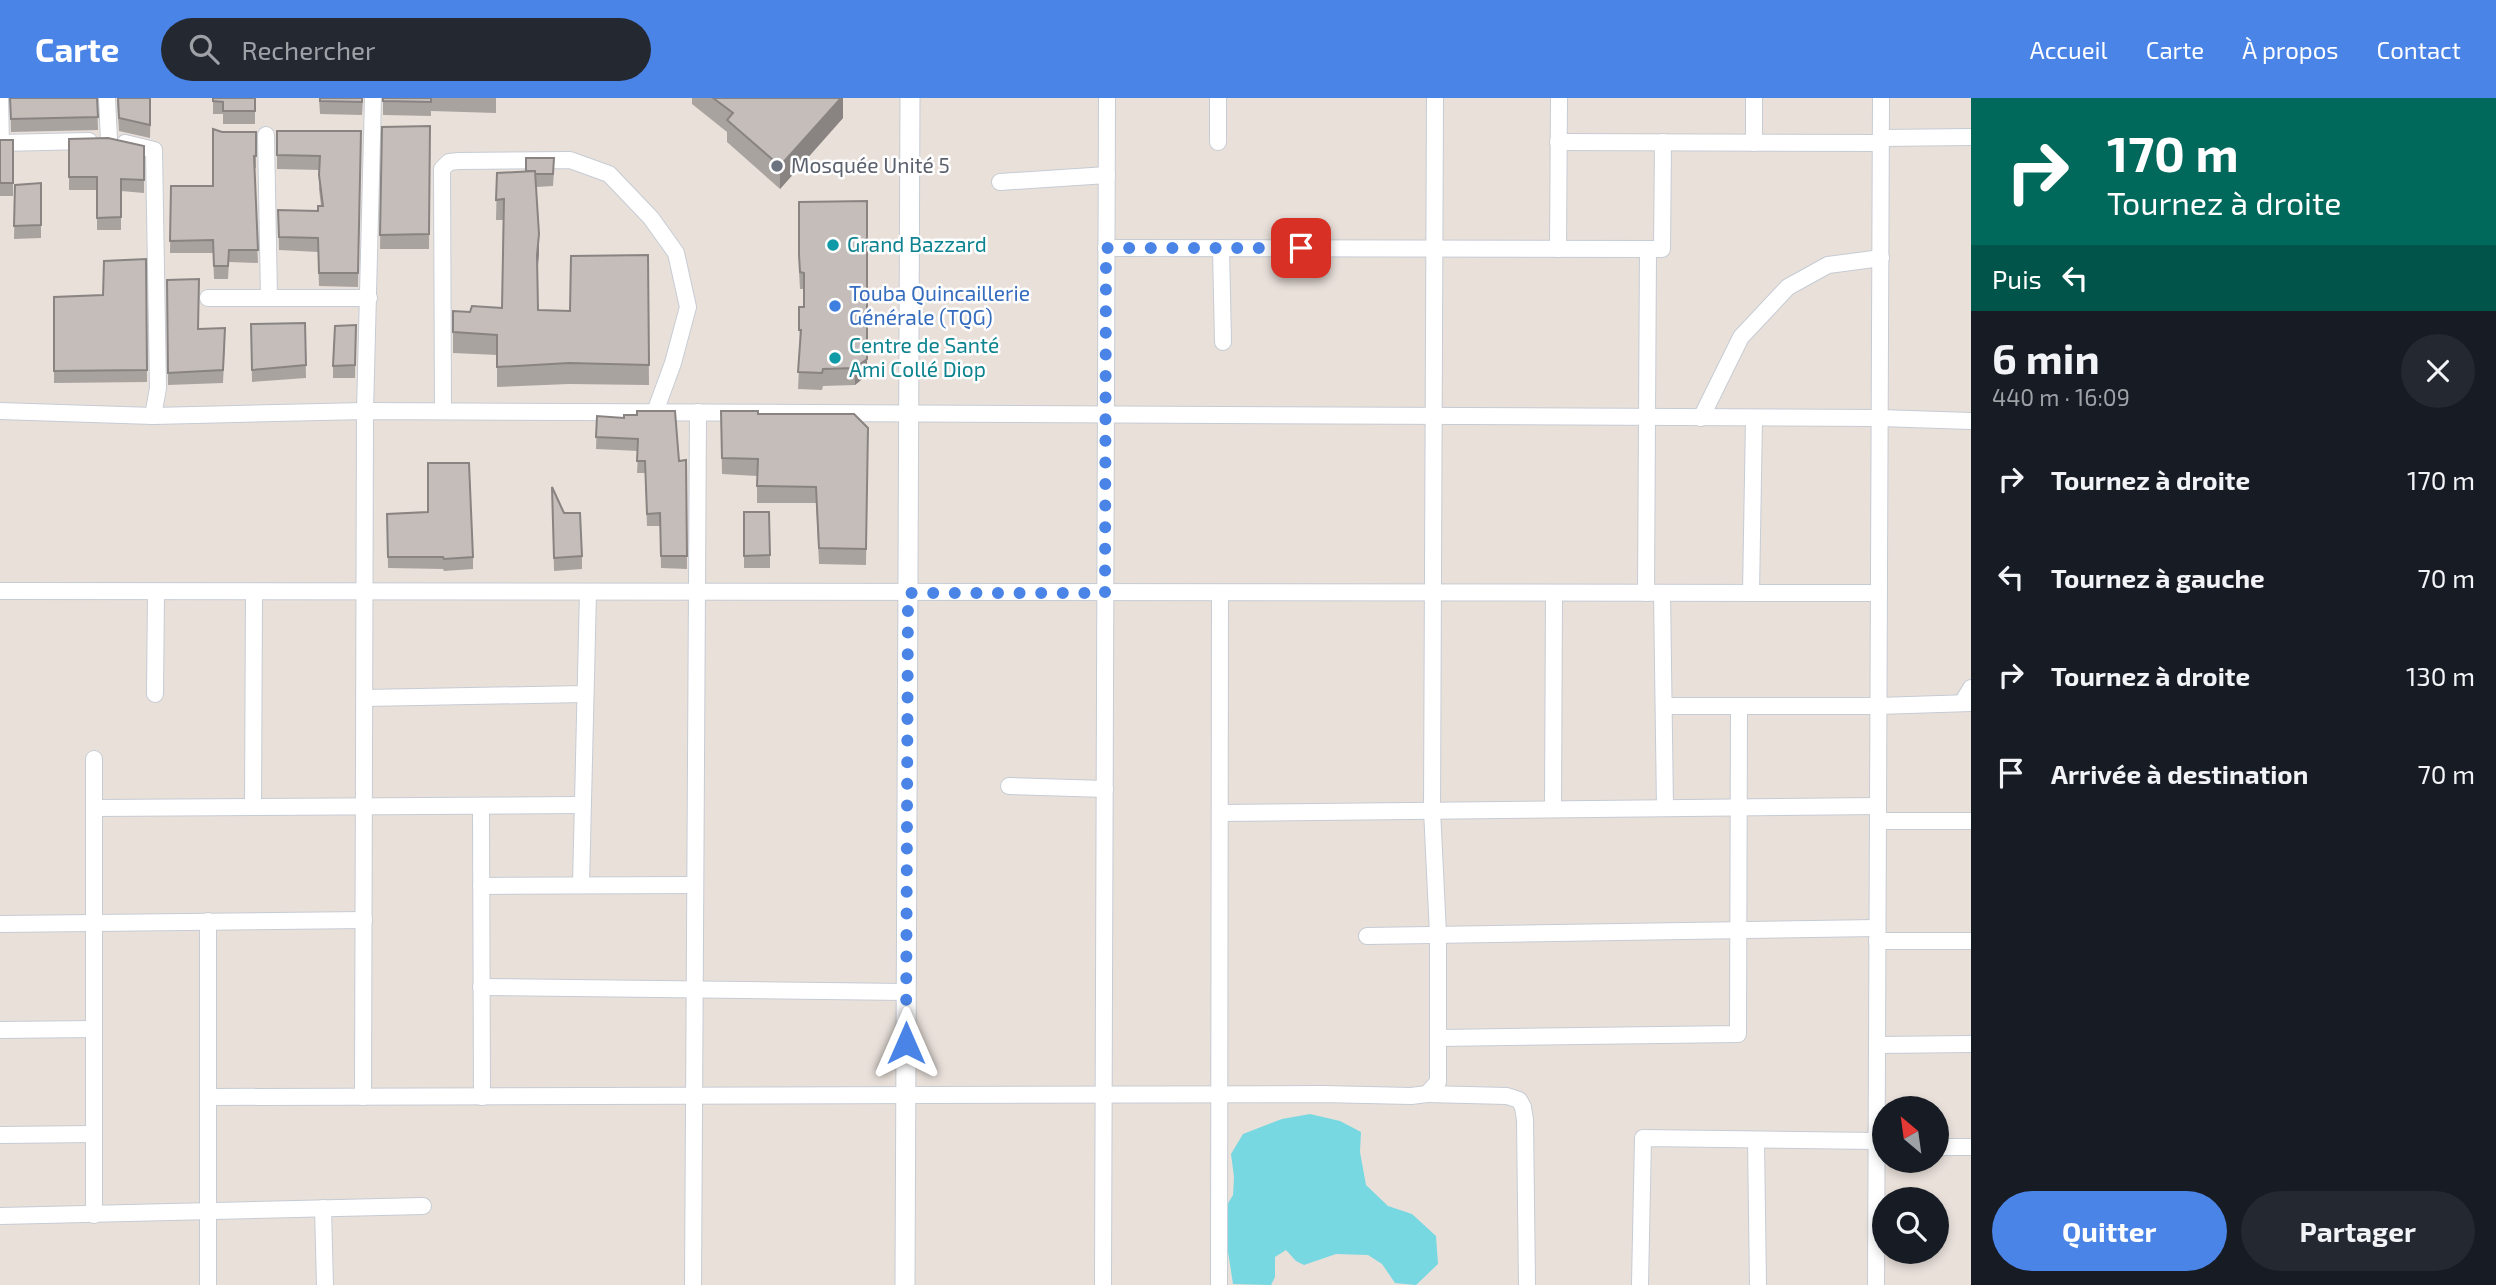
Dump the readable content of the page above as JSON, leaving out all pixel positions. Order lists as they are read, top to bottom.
{
  "places": [
    "Mosquée Unité 5",
    "Grand Bazzard",
    "Touba Quincaillerie Générale (TQG)",
    "Centre de Santé Ami Collé Diop"
  ],
  "north": "top left",
  "page": {
    "header": "Carte",
    "search": "Rechercher",
    "nav": [
      "Accueil",
      "Carte",
      "À propos",
      "Contact"
    ],
    "turn": ["170 m", "Tournez à droite"],
    "then": "Puis",
    "heading": ["6 min", "440 m · 16:09"],
    "list": [
      {
        "name": "Tournez à droite",
        "value": "170 m"
      },
      {
        "name": "Tournez à gauche",
        "value": "70 m"
      },
      {
        "name": "Tournez à droite",
        "value": "130 m"
      },
      {
        "name": "Arrivée à destination",
        "value": "70 m"
      }
    ],
    "buttons": ["Quitter", "Partager"]
  }
}
